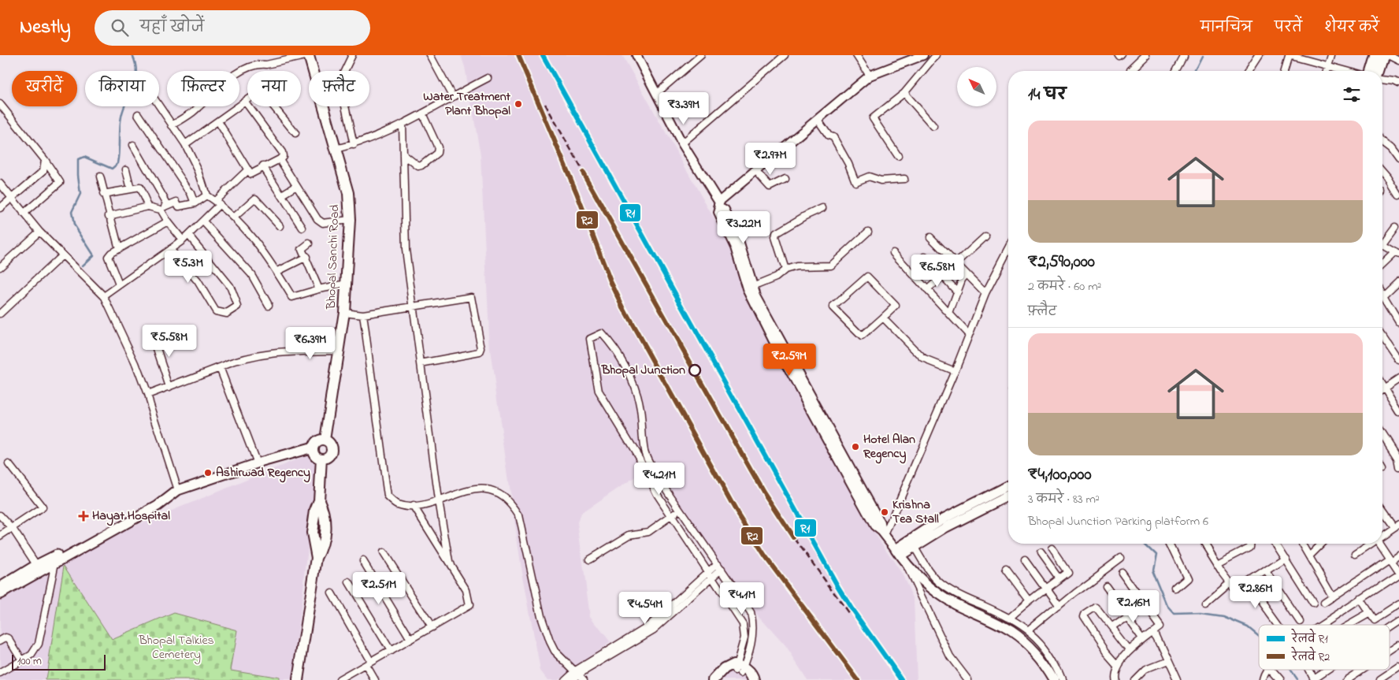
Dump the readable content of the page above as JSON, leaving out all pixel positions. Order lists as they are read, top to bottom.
{
  "streets": {
    "main road": ["Bhopal Sanchi Road"]
  },
  "parks": ["Bhopal Talkies Cemetery"],
  "places": {
    "other": [
      "Water Treatment Plant Bhopal",
      "Bhopal Junction",
      "Hotel Alan Regency",
      "Ashirwad Regency",
      "Krishna Tea Stall"
    ],
    "health": ["Hayat Hospital"]
  },
  "lines": ["rail line R1", "rail line R2"],
  "legend": ["रेलवे R1", "रेलवे R2"],
  "scale_bar": "100 m",
  "north": "top left",
  "page": {
    "header": "Nestly",
    "search": "यहाँ खोजें",
    "nav": ["मानचित्र", "परतें", "शेयर करें"],
    "chip": [
      "खरीदें",
      "किराया",
      "फ़िल्टर",
      "नया",
      "फ़्लैट"
    ],
    "heading": "14 घर",
    "price": [
      "₹3.39M",
      "₹2.97M",
      "₹3.22M",
      "₹5.3M",
      "₹6.58M",
      "₹5.58M",
      "₹6.39M",
      "₹2.59M",
      "₹4.21M",
      "₹2.51M",
      "₹2.86M",
      "₹4.1M",
      "₹2.16M",
      "₹4.54M"
    ],
    "list": [
      {
        "name": "₹2,590,000",
        "note": "2 कमरे · 60 m² · फ़्लैट"
      },
      {
        "name": "₹4,100,000",
        "note": "3 कमरे · 83 m² · Bhopal Junction Parking platform 6"
      }
    ],
    "scale": "100 m"
  }
}
